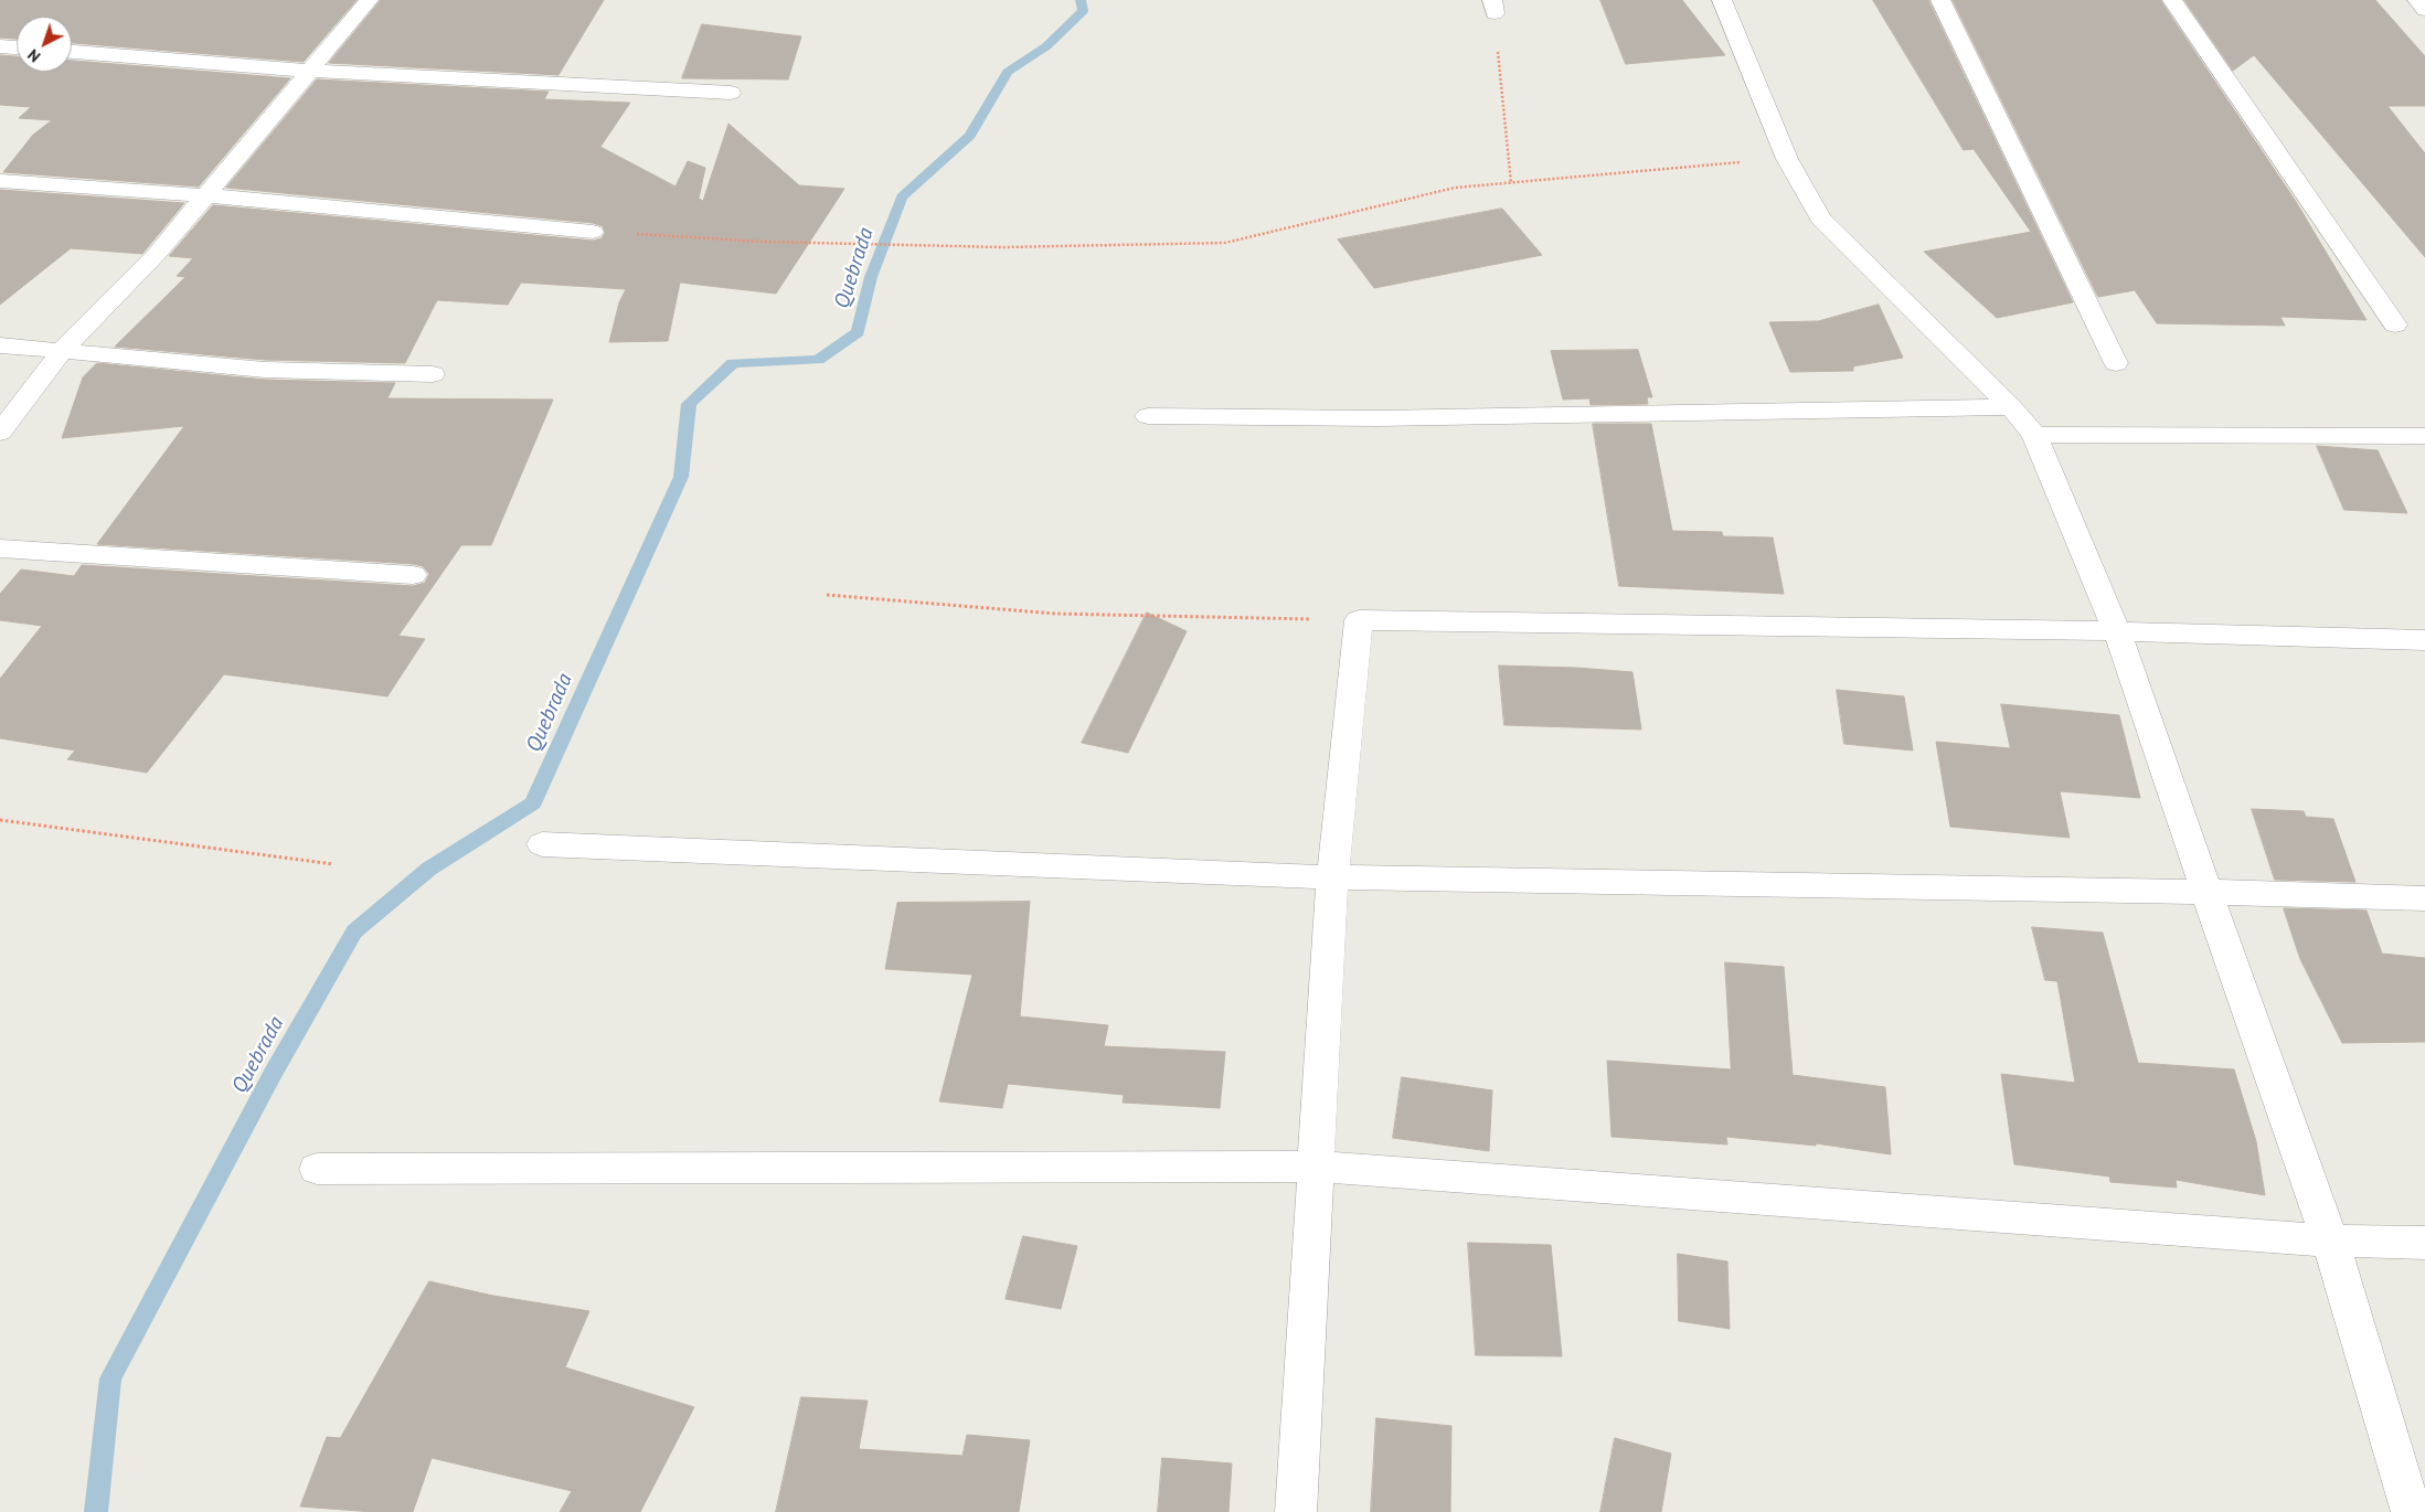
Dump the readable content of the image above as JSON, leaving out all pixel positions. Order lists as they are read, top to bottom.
{
  "water": ["Quebrada"],
  "north": "bottom left"
}
